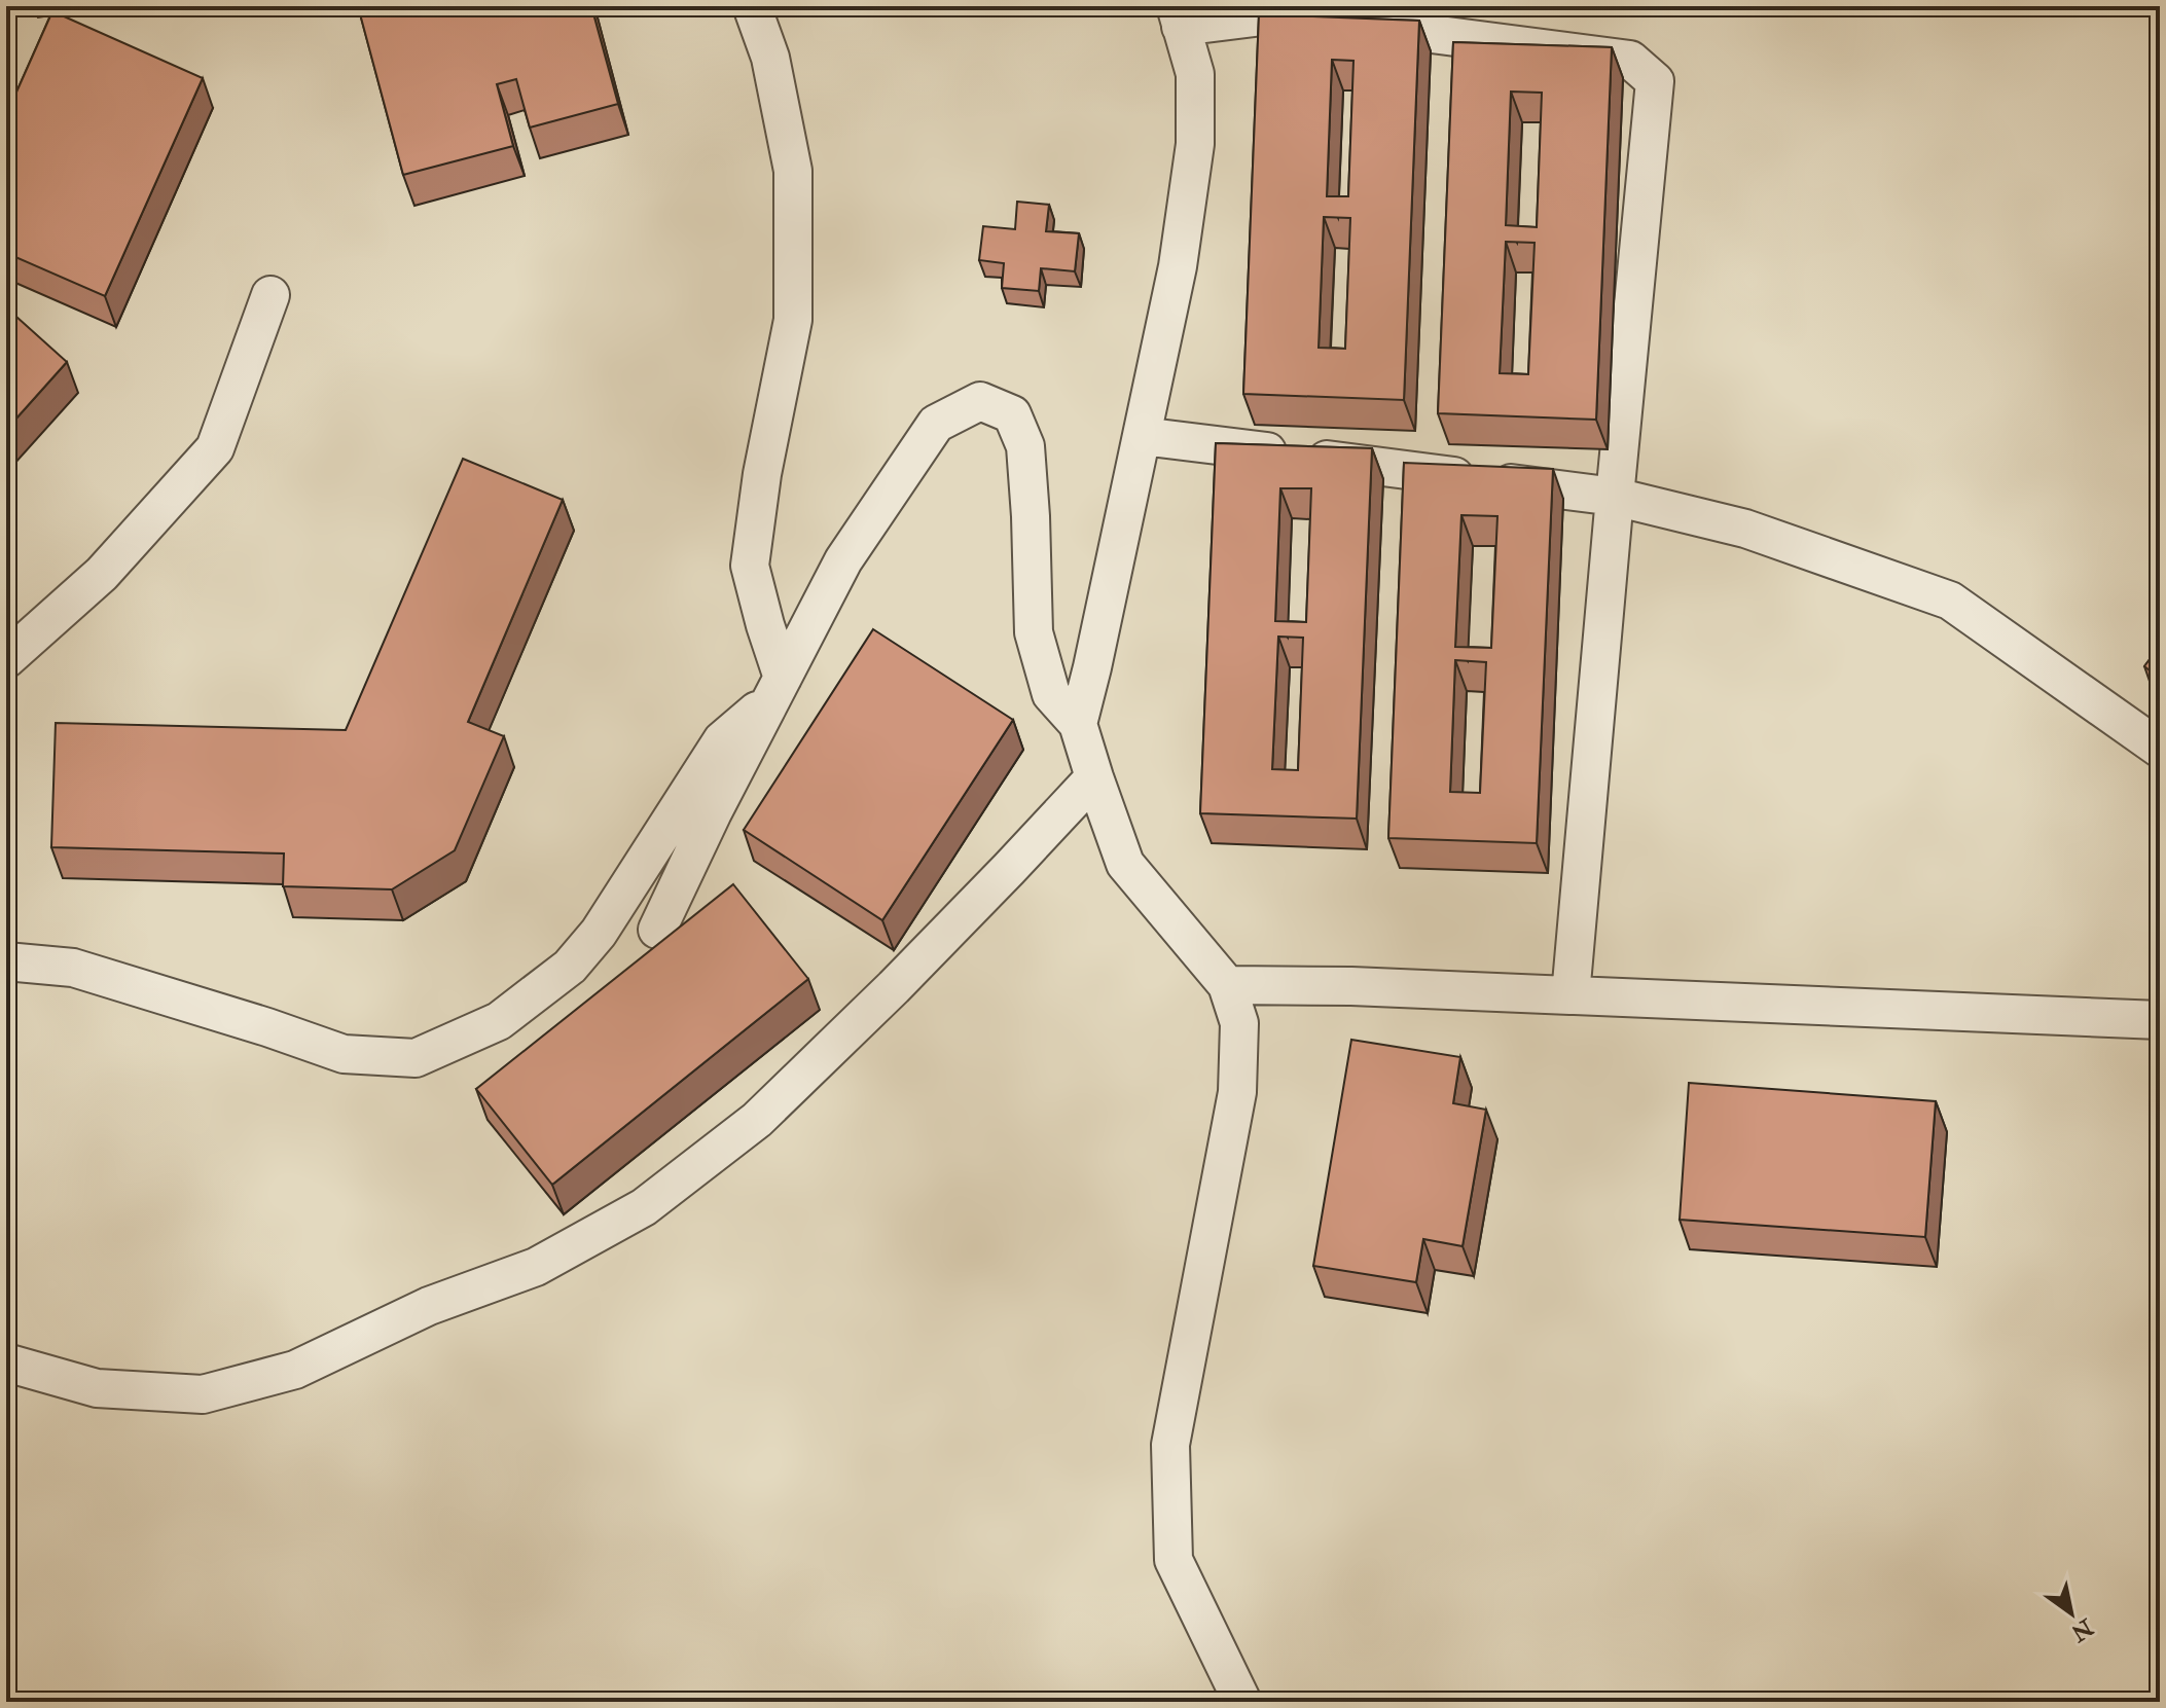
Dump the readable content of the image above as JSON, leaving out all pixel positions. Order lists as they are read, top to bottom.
{
  "north": "bottom right"
}
